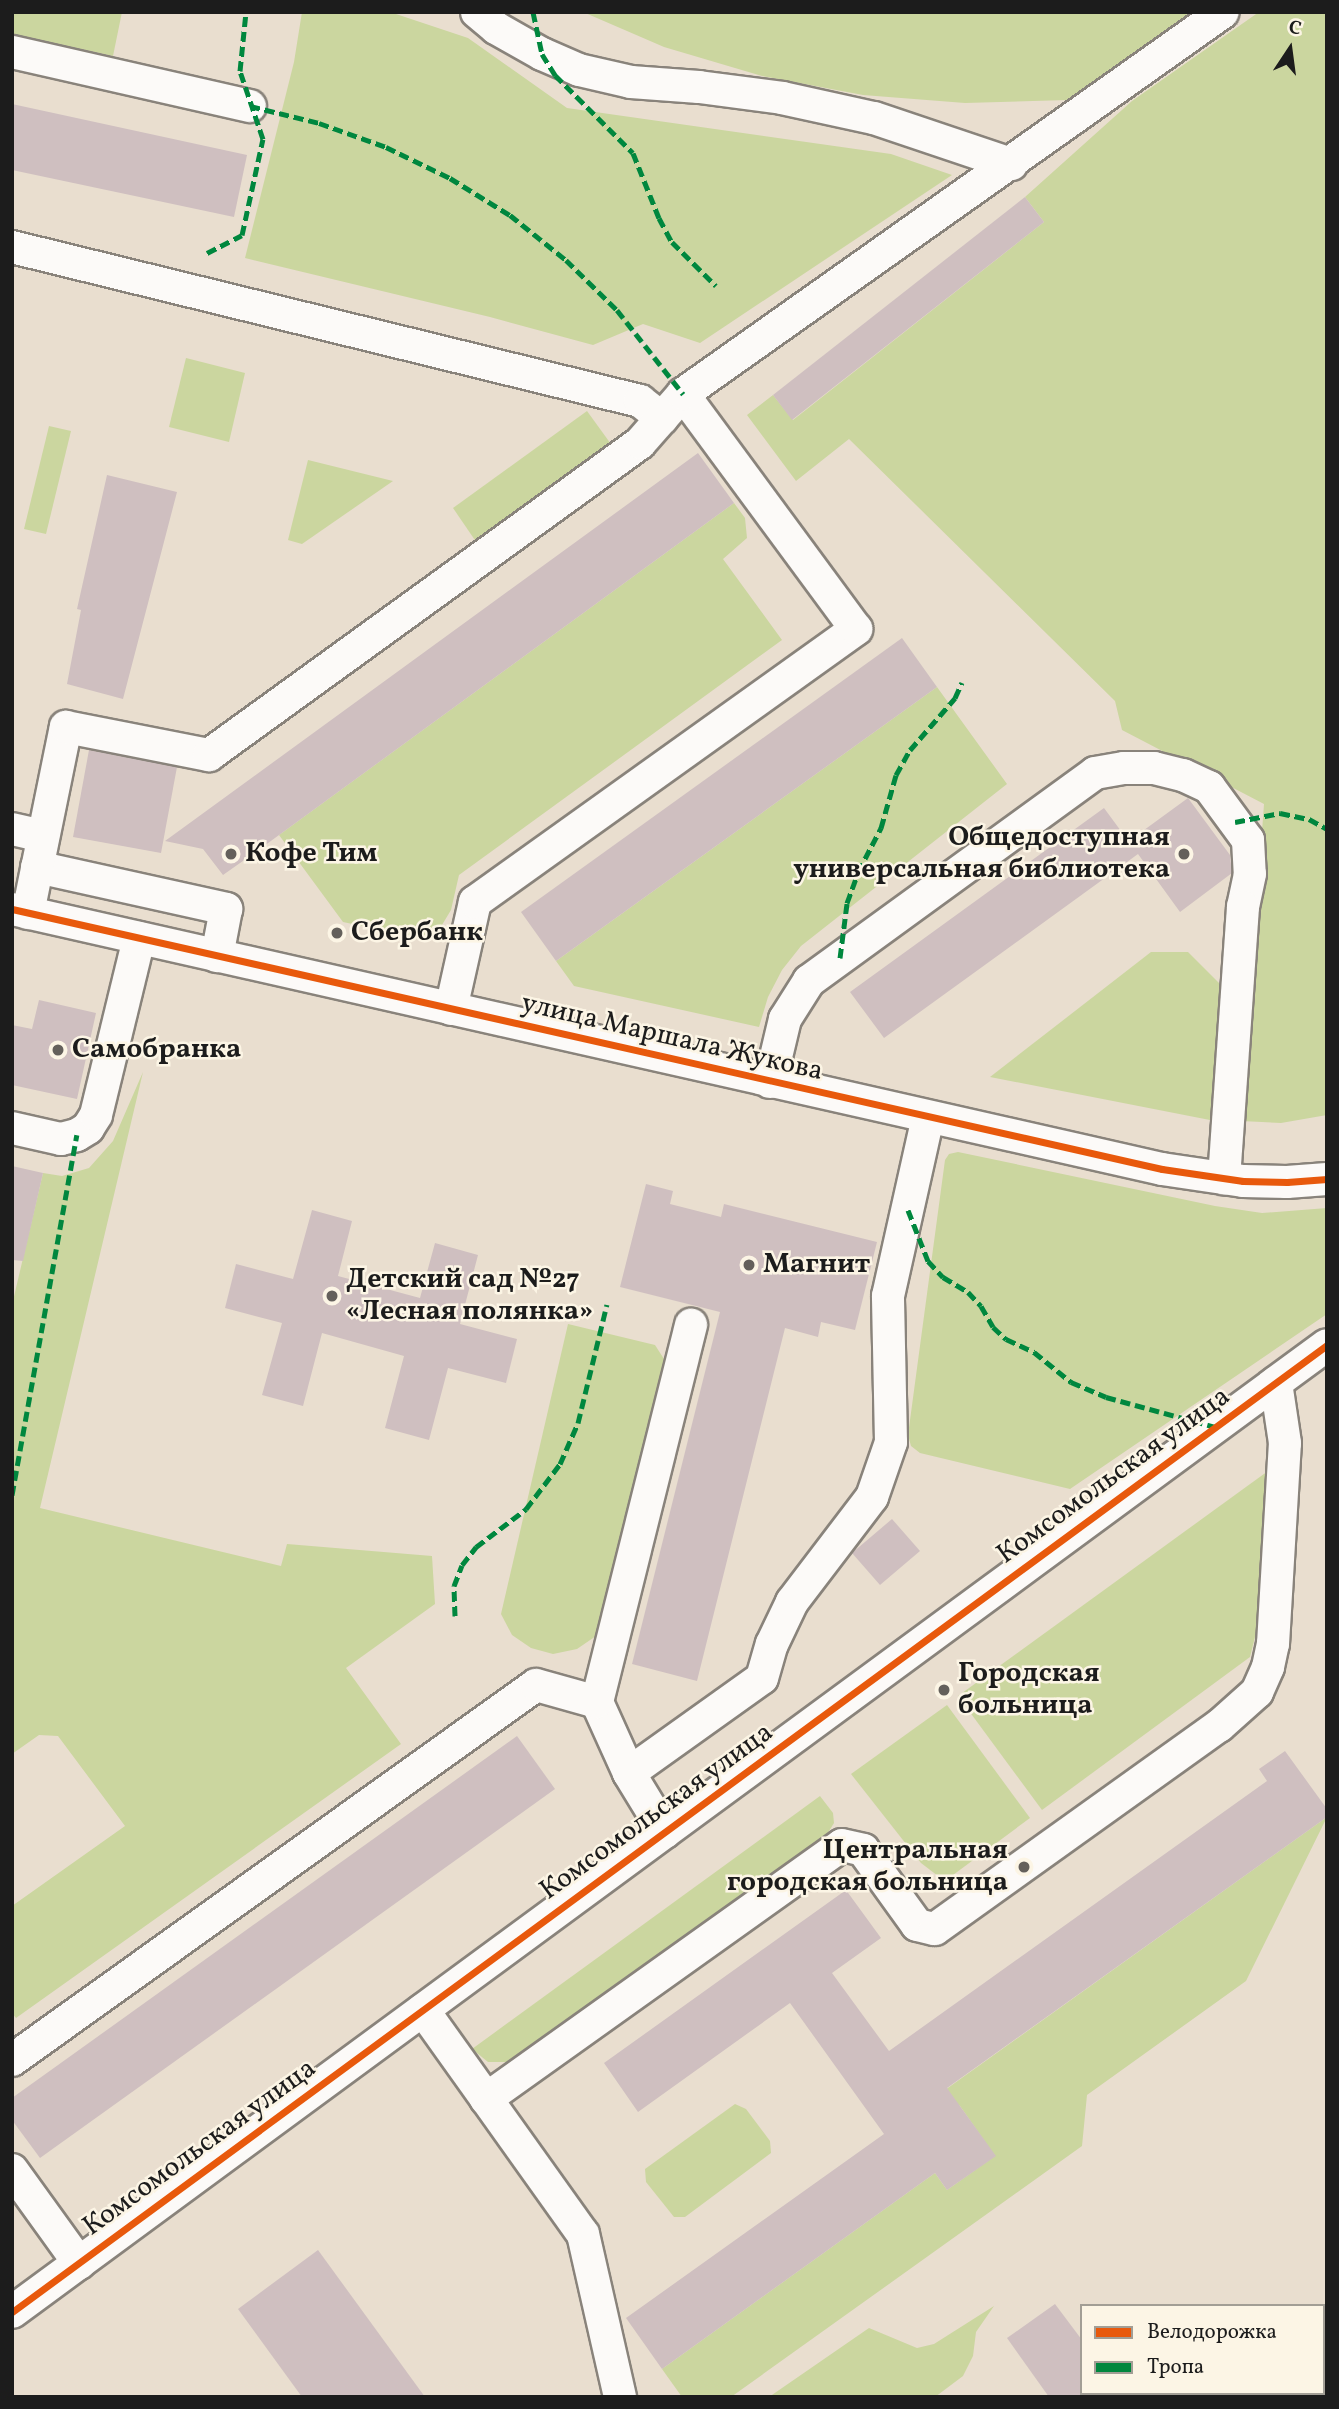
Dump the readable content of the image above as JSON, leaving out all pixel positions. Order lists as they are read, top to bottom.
{
  "streets": {
    "street": ["улица Маршала Жукова", "Комсомольская улица"]
  },
  "places": [
    "Кофе Тим",
    "Общедоступная универсальная библиотека",
    "Сбербанк",
    "Самобранка",
    "Магнит",
    "Детский сад №27 «Лесная полянка»",
    "Городская больница",
    "Центральная городская больница"
  ],
  "legend": ["Велодорожка", "Тропа"],
  "north": "top"
}
